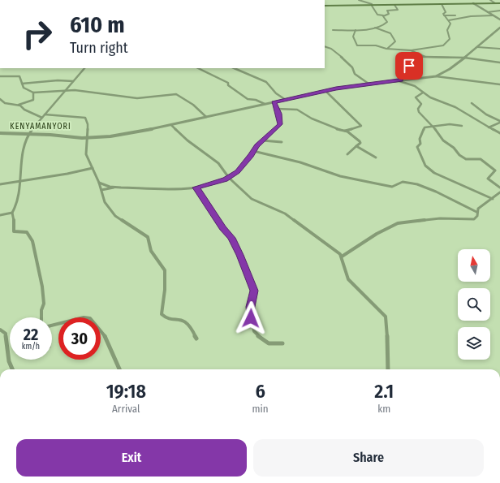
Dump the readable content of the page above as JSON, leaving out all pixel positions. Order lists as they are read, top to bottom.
{
  "districts": ["KENYAMANYORI"],
  "north": "top",
  "page": {
    "turn": ["610 m", "Turn right"],
    "speed": "22 km/h",
    "limit": "30",
    "eta": [
      "19:18",
      "Arrival",
      "6",
      "min",
      "2.1",
      "km"
    ],
    "buttons": ["Exit", "Share"]
  }
}
